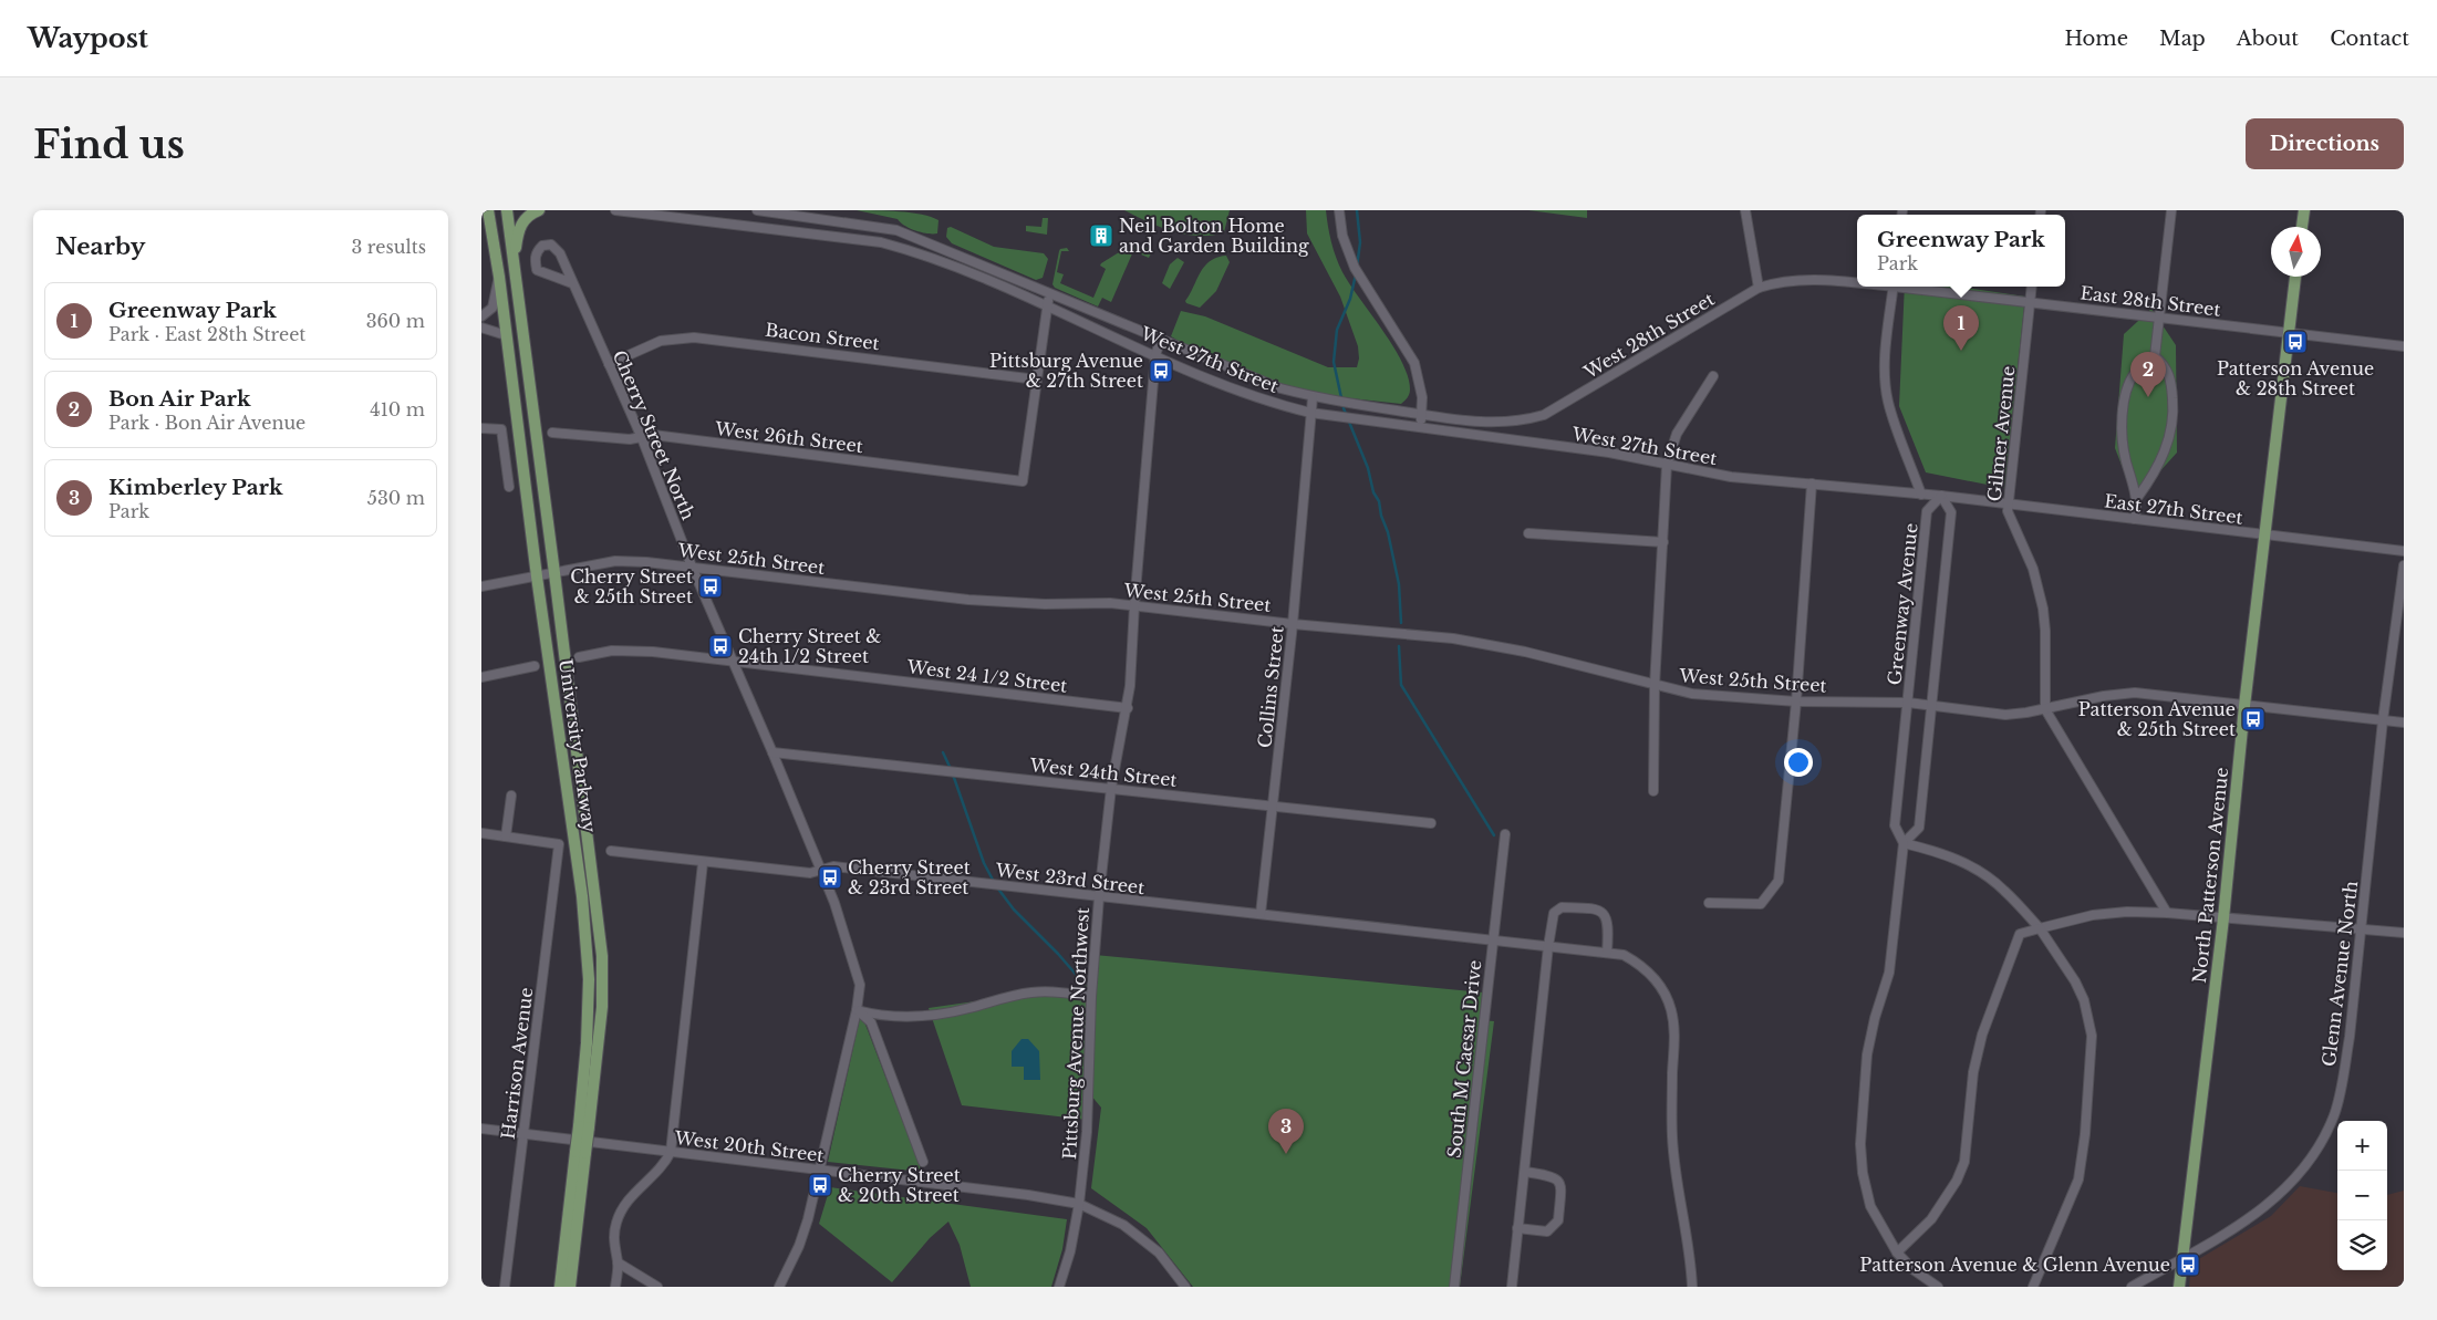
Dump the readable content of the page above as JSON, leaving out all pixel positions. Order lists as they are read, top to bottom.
{
  "streets": {
    "main road": ["University Parkway", "North Patterson Avenue"],
    "street": [
      "East 28th Street",
      "West 28th Street",
      "Bacon Street",
      "West 27th Street",
      "Gilmer Avenue",
      "Cherry Street North",
      "West 26th Street",
      "East 27th Street",
      "West 25th Street",
      "Greenway Avenue",
      "West 24 1/2 Street",
      "Collins Street",
      "West 24th Street",
      "West 23rd Street",
      "Glenn Avenue North",
      "Pittsburg Avenue Northwest",
      "South M Caesar Drive",
      "Harrison Avenue",
      "West 20th Street"
    ]
  },
  "crossings": [
    ["East 28th Street", "Gilmer Avenue"],
    ["East 28th Street", "North Patterson Avenue"],
    ["West 28th Street", "West 27th Street"],
    ["Bacon Street", "Cherry Street North"],
    ["Bacon Street", "West 26th Street"],
    ["West 27th Street", "East 27th Street"],
    ["West 27th Street", "Greenway Avenue"],
    ["West 27th Street", "Collins Street"],
    ["West 27th Street", "Pittsburg Avenue Northwest"],
    ["Gilmer Avenue", "East 27th Street"],
    ["Gilmer Avenue", "West 25th Street"],
    ["Cherry Street North", "West 26th Street"],
    ["Cherry Street North", "West 25th Street"],
    ["Cherry Street North", "West 24 1/2 Street"],
    ["Cherry Street North", "West 24th Street"],
    ["Cherry Street North", "West 23rd Street"],
    ["Cherry Street North", "West 20th Street"],
    ["East 27th Street", "Greenway Avenue"],
    ["East 27th Street", "North Patterson Avenue"],
    ["West 25th Street", "Greenway Avenue"],
    ["West 25th Street", "Collins Street"],
    ["West 25th Street", "University Parkway"],
    ["West 25th Street", "North Patterson Avenue"],
    ["West 25th Street", "Glenn Avenue North"],
    ["West 25th Street", "Pittsburg Avenue Northwest"],
    ["West 24 1/2 Street", "Pittsburg Avenue Northwest"],
    ["Collins Street", "West 24th Street"],
    ["Collins Street", "West 23rd Street"],
    ["West 24th Street", "Pittsburg Avenue Northwest"],
    ["North Patterson Avenue", "Glenn Avenue North"],
    ["West 23rd Street", "Pittsburg Avenue Northwest"],
    ["West 23rd Street", "South M Caesar Drive"],
    ["Pittsburg Avenue Northwest", "West 20th Street"],
    ["Harrison Avenue", "West 20th Street"]
  ],
  "places": {
    "building": ["Neil Bolton Home and Garden Building"],
    "bus stop": [
      "Patterson Avenue & 28th Street",
      "Pittsburg Avenue & 27th Street",
      "Cherry Street & 25th Street",
      "Cherry Street & 24th 1/2 Street",
      "Patterson Avenue & 25th Street",
      "Cherry Street & 23rd Street",
      "Cherry Street & 20th Street",
      "Patterson Avenue & Glenn Avenue"
    ]
  },
  "north": "top",
  "page": {
    "header": "Waypost",
    "nav": [
      "Home",
      "Map",
      "About",
      "Contact"
    ],
    "buttons": "Directions",
    "title": "Find us",
    "heading": ["Nearby", "3 results"],
    "popup": ["Greenway Park", "Park"],
    "list": [
      {
        "mark": "1",
        "name": "Greenway Park",
        "note": "Park · East 28th Street",
        "value": "360 m"
      },
      {
        "mark": "2",
        "name": "Bon Air Park",
        "note": "Park · Bon Air Avenue",
        "value": "410 m"
      },
      {
        "mark": "3",
        "name": "Kimberley Park",
        "note": "Park",
        "value": "530 m"
      }
    ],
    "pins": ["1", "2", "3"],
    "map_buttons": ["+", "−"]
  }
}
